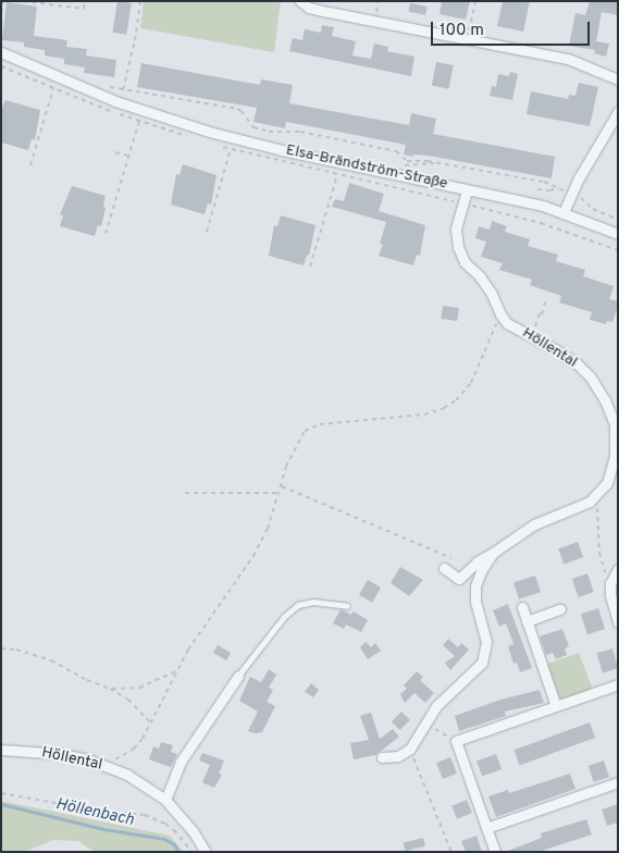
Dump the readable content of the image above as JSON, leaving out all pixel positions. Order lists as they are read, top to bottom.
{
  "streets": {
    "street": ["Elsa-Brändström-Straße", "Höllental"]
  },
  "crossings": [
    ["Elsa-Brändström-Straße", "Höllental"]
  ],
  "water": ["Höllenbach"],
  "scale_bar": "100 m"
}
